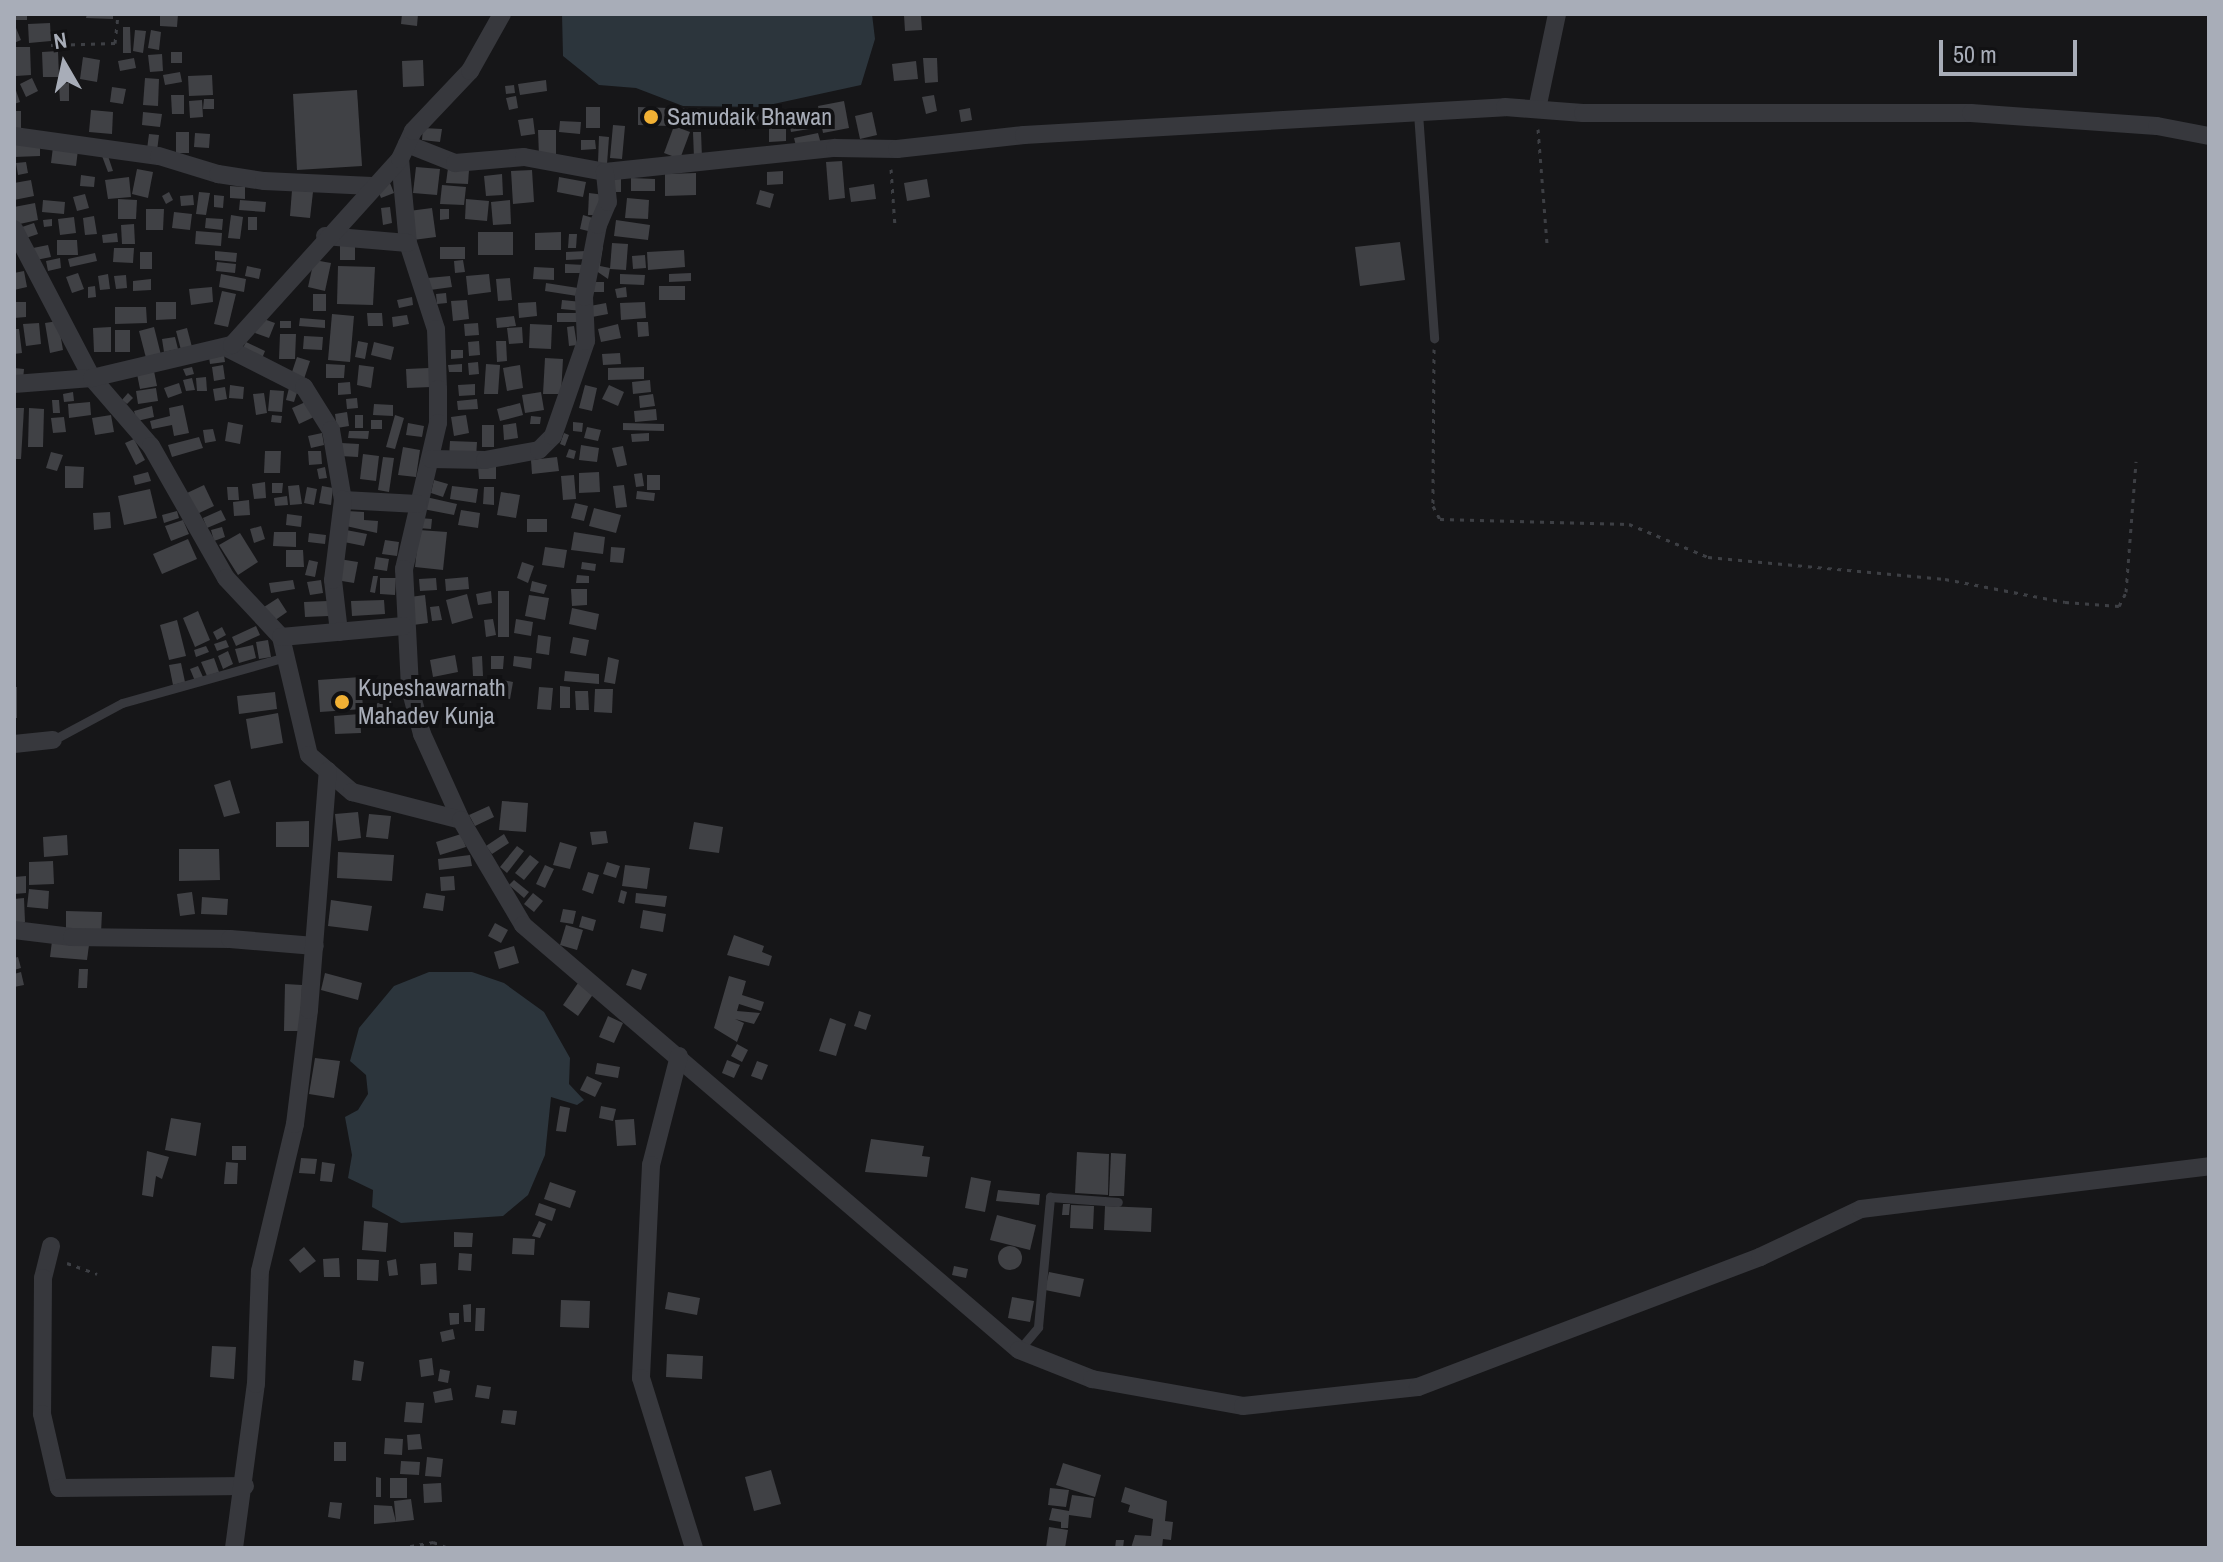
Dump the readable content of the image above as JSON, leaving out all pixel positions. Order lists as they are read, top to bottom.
{
  "places": ["Samudaik Bhawan", "Kupeshawarnath Mahadev Kunja"],
  "scale_bar": "50 m",
  "north": "top"
}
